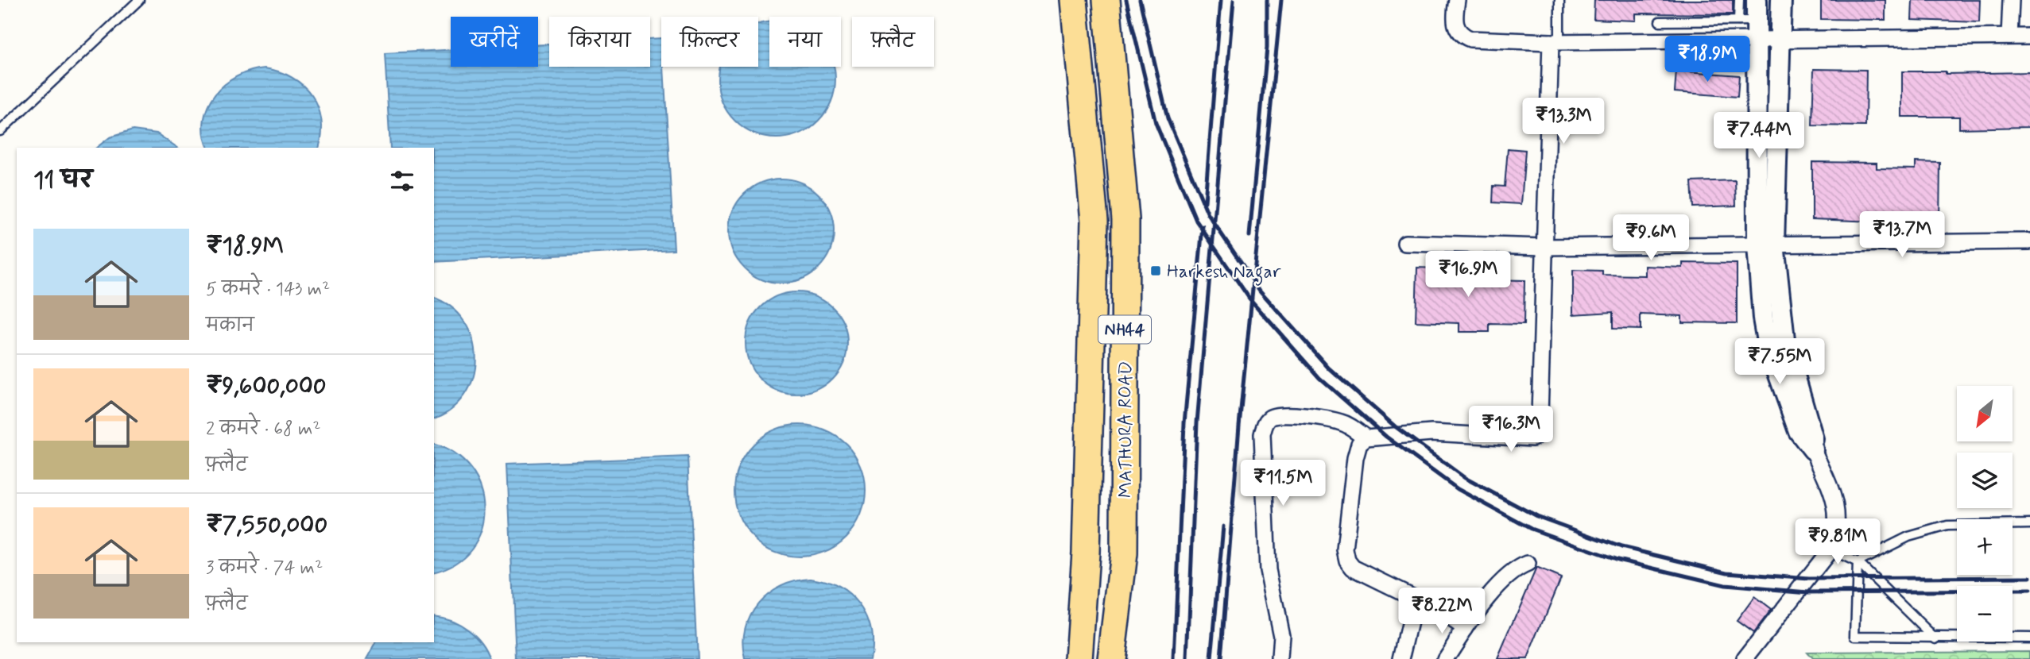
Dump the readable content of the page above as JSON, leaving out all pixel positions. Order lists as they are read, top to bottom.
{
  "streets": {
    "highway": ["NH44", "MATHURA ROAD"]
  },
  "places": {
    "transit": ["Harkesh Nagar"]
  },
  "north": "bottom left",
  "page": {
    "chip": [
      "खरीदें",
      "किराया",
      "फ़िल्टर",
      "नया",
      "फ़्लैट"
    ],
    "price": [
      "₹18.9M",
      "₹13.3M",
      "₹7.44M",
      "₹13.7M",
      "₹9.6M",
      "₹16.9M",
      "₹7.55M",
      "₹16.3M",
      "₹11.5M",
      "₹9.81M",
      "₹8.22M"
    ],
    "heading": "11 घर",
    "list": [
      {
        "name": "₹18.9M",
        "note": "5 कमरे · 143 m² · मकान"
      },
      {
        "name": "₹9,600,000",
        "note": "2 कमरे · 68 m² · फ़्लैट"
      },
      {
        "name": "₹7,550,000",
        "note": "3 कमरे · 74 m² · फ़्लैट"
      }
    ],
    "map_buttons": ["+", "−"]
  }
}
